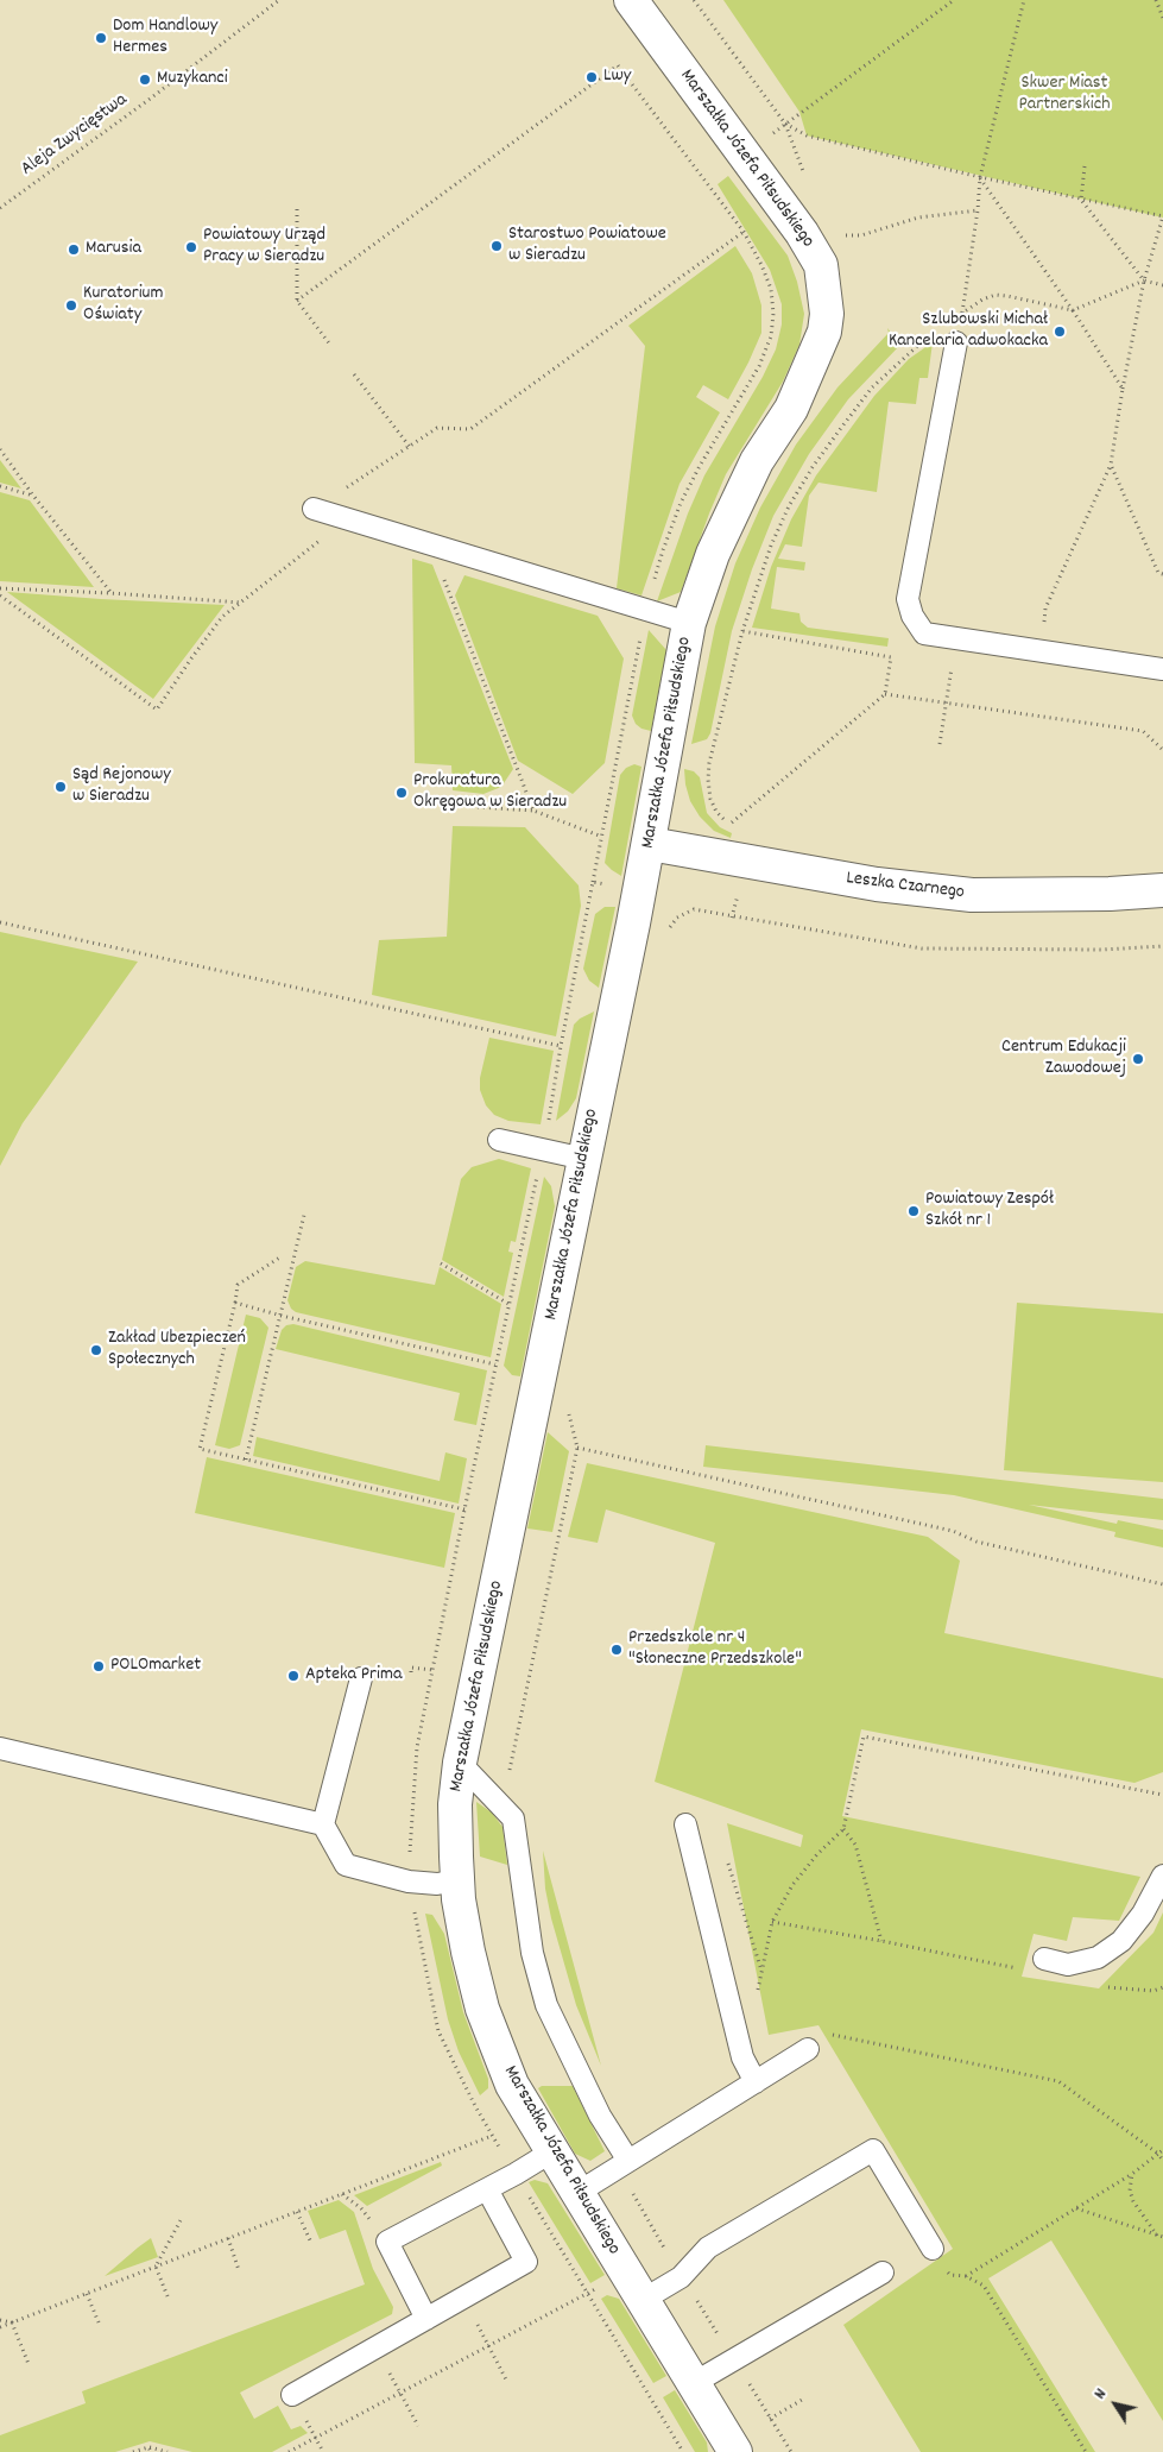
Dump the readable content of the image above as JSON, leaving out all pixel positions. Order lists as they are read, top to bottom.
{
  "streets": {
    "street": ["Marszałka Józefa Piłsudskiego", "Leszka Czarnego"],
    "path": ["Aleja Zwycięstwa"]
  },
  "crossings": [
    ["Marszałka Józefa Piłsudskiego", "Leszka Czarnego"]
  ],
  "parks": ["Skwer Miast Partnerskich"],
  "places": [
    "Dom Handlowy Hermes",
    "Lwy",
    "Muzykanci",
    "Starostwo Powiatowe w Sieradzu",
    "Powiatowy Urząd Pracy w Sieradzu",
    "Marusia",
    "Kuratorium Oświaty",
    "Szlubowski Michał Kancelaria adwokacka",
    "Sąd Rejonowy w Sieradzu",
    "Prokuratura Okręgowa w Sieradzu",
    "Centrum Edukacji Zawodowej",
    "Powiatowy Zespół Szkół nr 1",
    "Zakład Ubezpieczeń Społecznych",
    "Przedszkole nr 4 \"Słoneczne Przedszkole\"",
    "POLOmarket",
    "Apteka Prima"
  ],
  "north": "top left"
}
